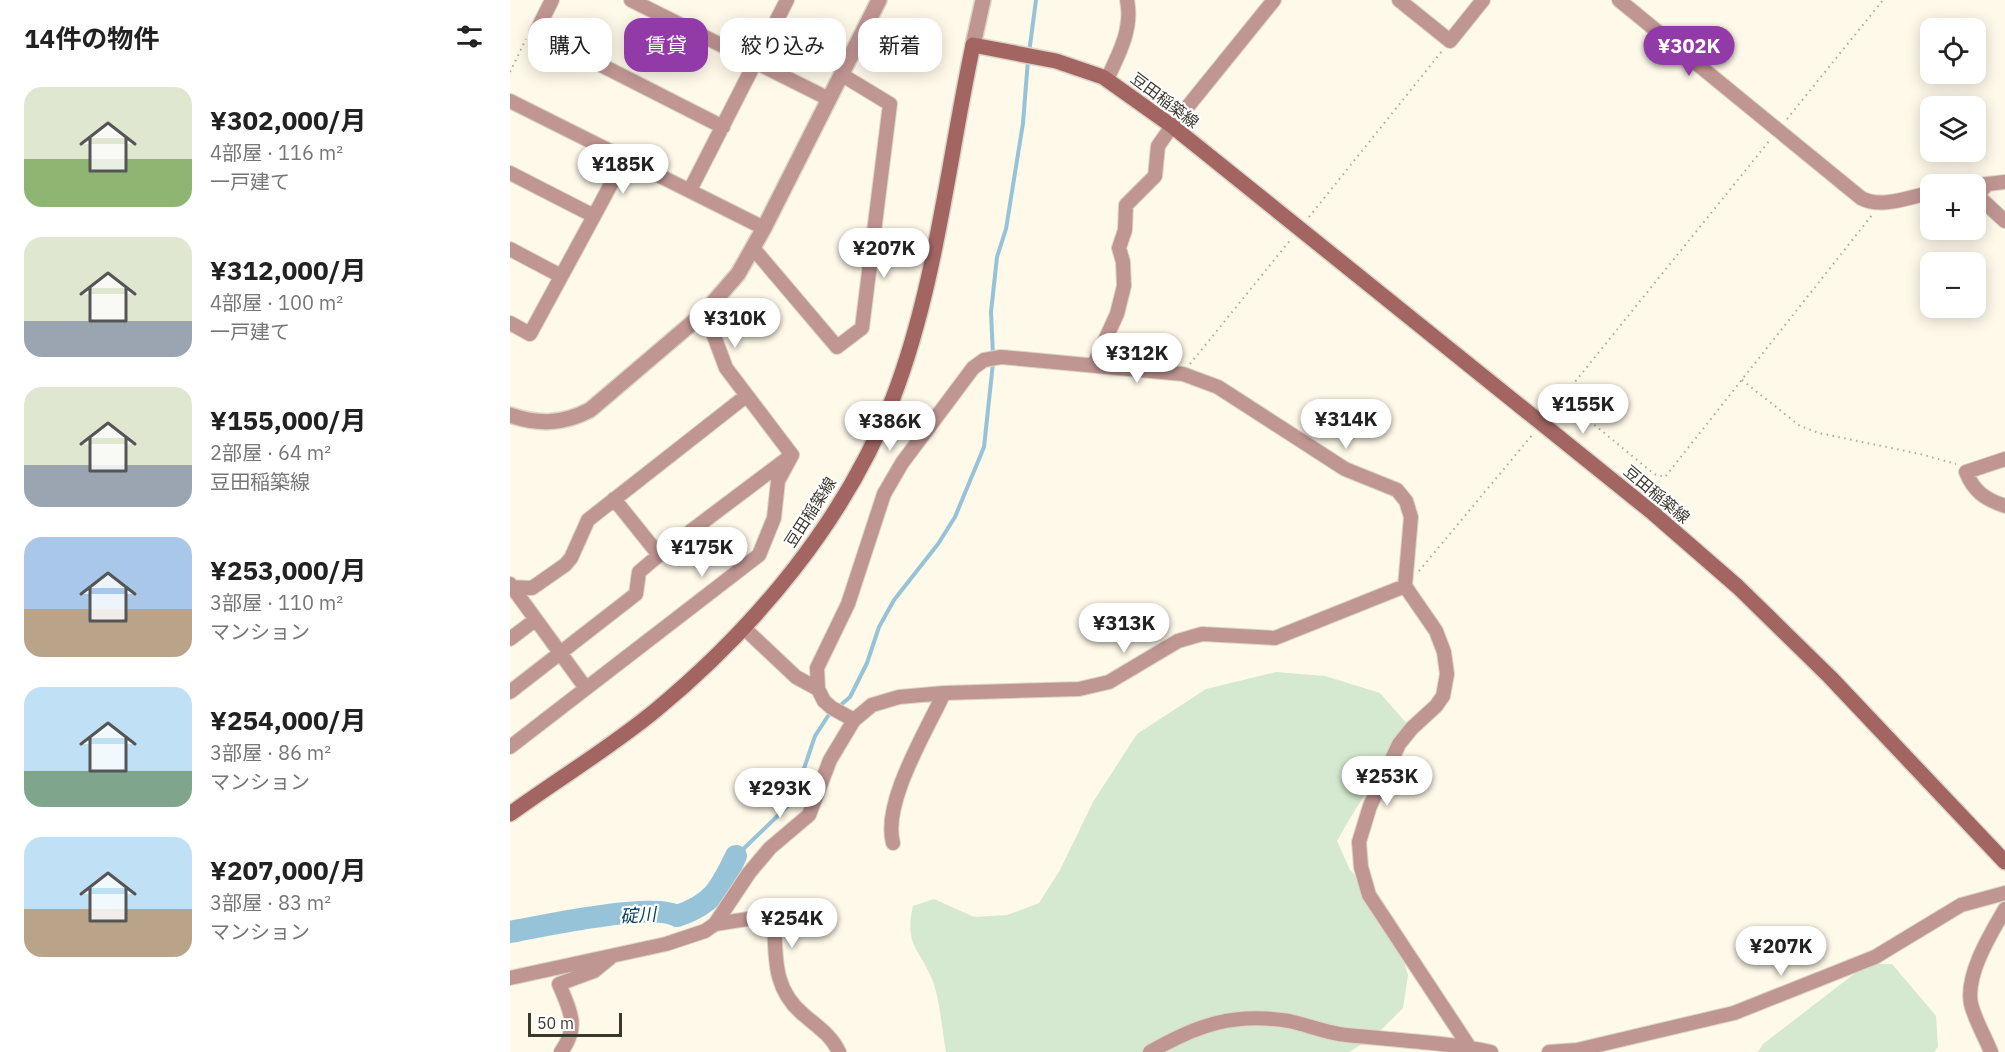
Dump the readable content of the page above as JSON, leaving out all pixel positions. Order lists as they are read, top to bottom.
{
  "streets": {
    "main road": ["豆田稲築線"]
  },
  "water": ["碇川"],
  "scale_bar": "50 m",
  "page": {
    "heading": "14件の物件",
    "map_buttons": ["+", "−"],
    "chip": [
      "購入",
      "賃貸",
      "絞り込み",
      "新着"
    ],
    "price": [
      "¥302K",
      "¥185K",
      "¥207K",
      "¥310K",
      "¥312K",
      "¥155K",
      "¥314K",
      "¥386K",
      "¥175K",
      "¥313K",
      "¥253K",
      "¥293K",
      "¥254K",
      "¥207K"
    ],
    "list": [
      {
        "name": "¥302,000/月",
        "note": "4部屋 · 116 m² · 一戸建て"
      },
      {
        "name": "¥312,000/月",
        "note": "4部屋 · 100 m² · 一戸建て"
      },
      {
        "name": "¥155,000/月",
        "note": "2部屋 · 64 m² · 豆田稲築線"
      },
      {
        "name": "¥253,000/月",
        "note": "3部屋 · 110 m² · マンション"
      },
      {
        "name": "¥254,000/月",
        "note": "3部屋 · 86 m² · マンション"
      },
      {
        "name": "¥207,000/月",
        "note": "3部屋 · 83 m² · マンション"
      }
    ],
    "scale": "50 m"
  }
}
